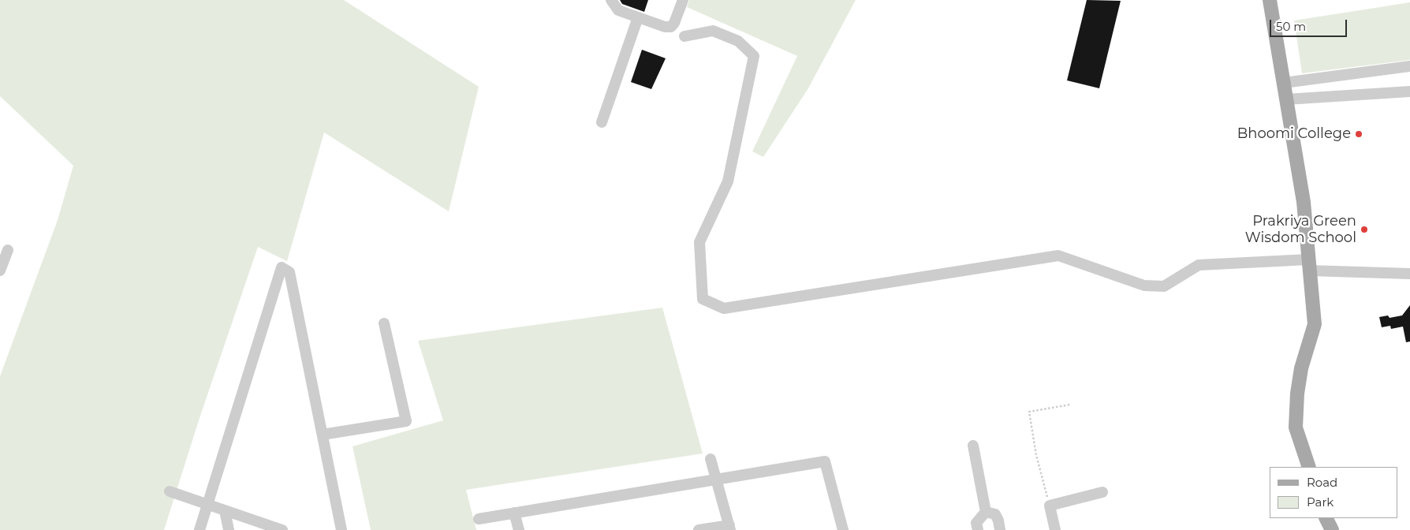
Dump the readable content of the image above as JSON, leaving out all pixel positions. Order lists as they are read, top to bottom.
{
  "places": ["Bhoomi College", "Prakriya Green Wisdom School"],
  "legend": ["Road", "Park"],
  "scale_bar": "50 m"
}
